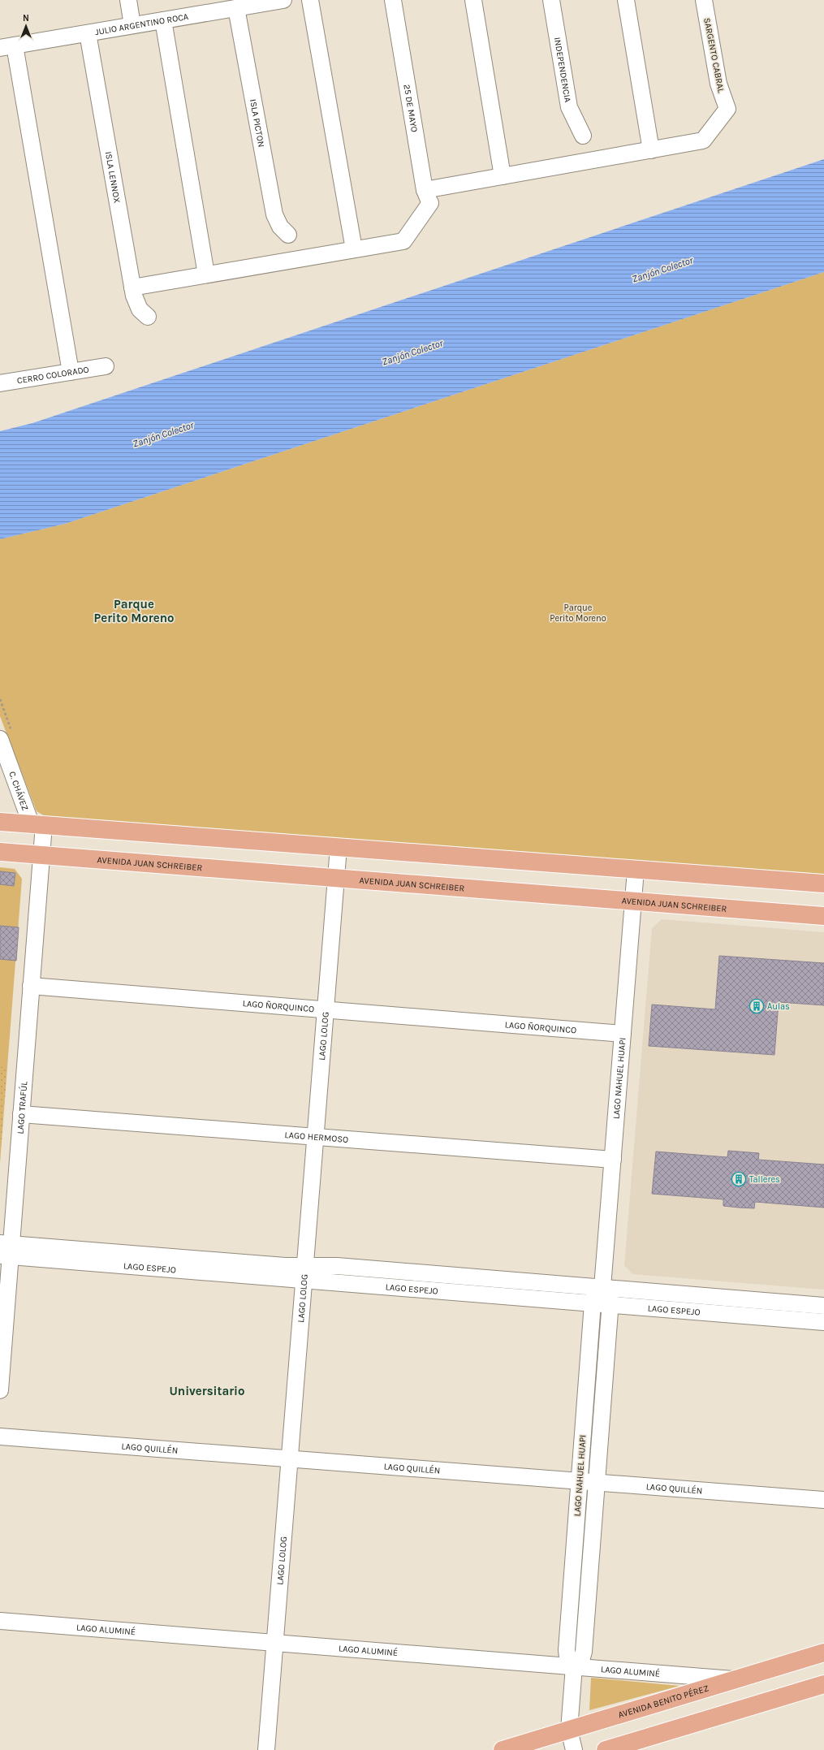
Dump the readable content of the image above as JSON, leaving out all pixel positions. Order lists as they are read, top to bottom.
{
  "streets": {
    "main road": ["AVENIDA JUAN SCHREIBER", "AVENIDA BENITO PÉREZ"],
    "street": [
      "JULIO ARGENTINO ROCA",
      "SARGENTO CABRAL",
      "INDEPENDENCIA",
      "25 DE MAYO",
      "ISLA PICTON",
      "ISLA LENNOX",
      "CERRO COLORADO",
      "C. CHÁVEZ",
      "LAGO ÑORQUINCO",
      "LAGO LOLOG",
      "LAGO NAHUEL HUAPI",
      "LAGO TRAFÚL",
      "LAGO HERMOSO",
      "LAGO ESPEJO",
      "LAGO QUILLÉN",
      "LAGO ALUMINÉ"
    ]
  },
  "crossings": [
    ["JULIO ARGENTINO ROCA", "ISLA PICTON"],
    ["JULIO ARGENTINO ROCA", "ISLA LENNOX"],
    ["C. CHÁVEZ", "LAGO TRAFÚL"],
    ["AVENIDA JUAN SCHREIBER", "LAGO LOLOG"],
    ["AVENIDA JUAN SCHREIBER", "LAGO NAHUEL HUAPI"],
    ["AVENIDA JUAN SCHREIBER", "LAGO TRAFÚL"],
    ["LAGO ÑORQUINCO", "LAGO LOLOG"],
    ["LAGO ÑORQUINCO", "LAGO NAHUEL HUAPI"],
    ["LAGO ÑORQUINCO", "LAGO TRAFÚL"],
    ["LAGO LOLOG", "LAGO HERMOSO"],
    ["LAGO LOLOG", "LAGO ESPEJO"],
    ["LAGO LOLOG", "LAGO QUILLÉN"],
    ["LAGO LOLOG", "LAGO ALUMINÉ"],
    ["LAGO NAHUEL HUAPI", "LAGO HERMOSO"],
    ["LAGO NAHUEL HUAPI", "LAGO ESPEJO"],
    ["LAGO NAHUEL HUAPI", "LAGO QUILLÉN"],
    ["LAGO NAHUEL HUAPI", "LAGO ALUMINÉ"],
    ["LAGO TRAFÚL", "LAGO HERMOSO"],
    ["LAGO TRAFÚL", "LAGO ESPEJO"],
    ["LAGO ALUMINÉ", "AVENIDA BENITO PÉREZ"]
  ],
  "districts": ["Parque Perito Moreno", "Universitario"],
  "water": ["Zanjón Colector"],
  "parks": ["Parque Perito Moreno"],
  "places": {
    "building": ["Aulas", "Talleres"]
  },
  "north": "top"
}
